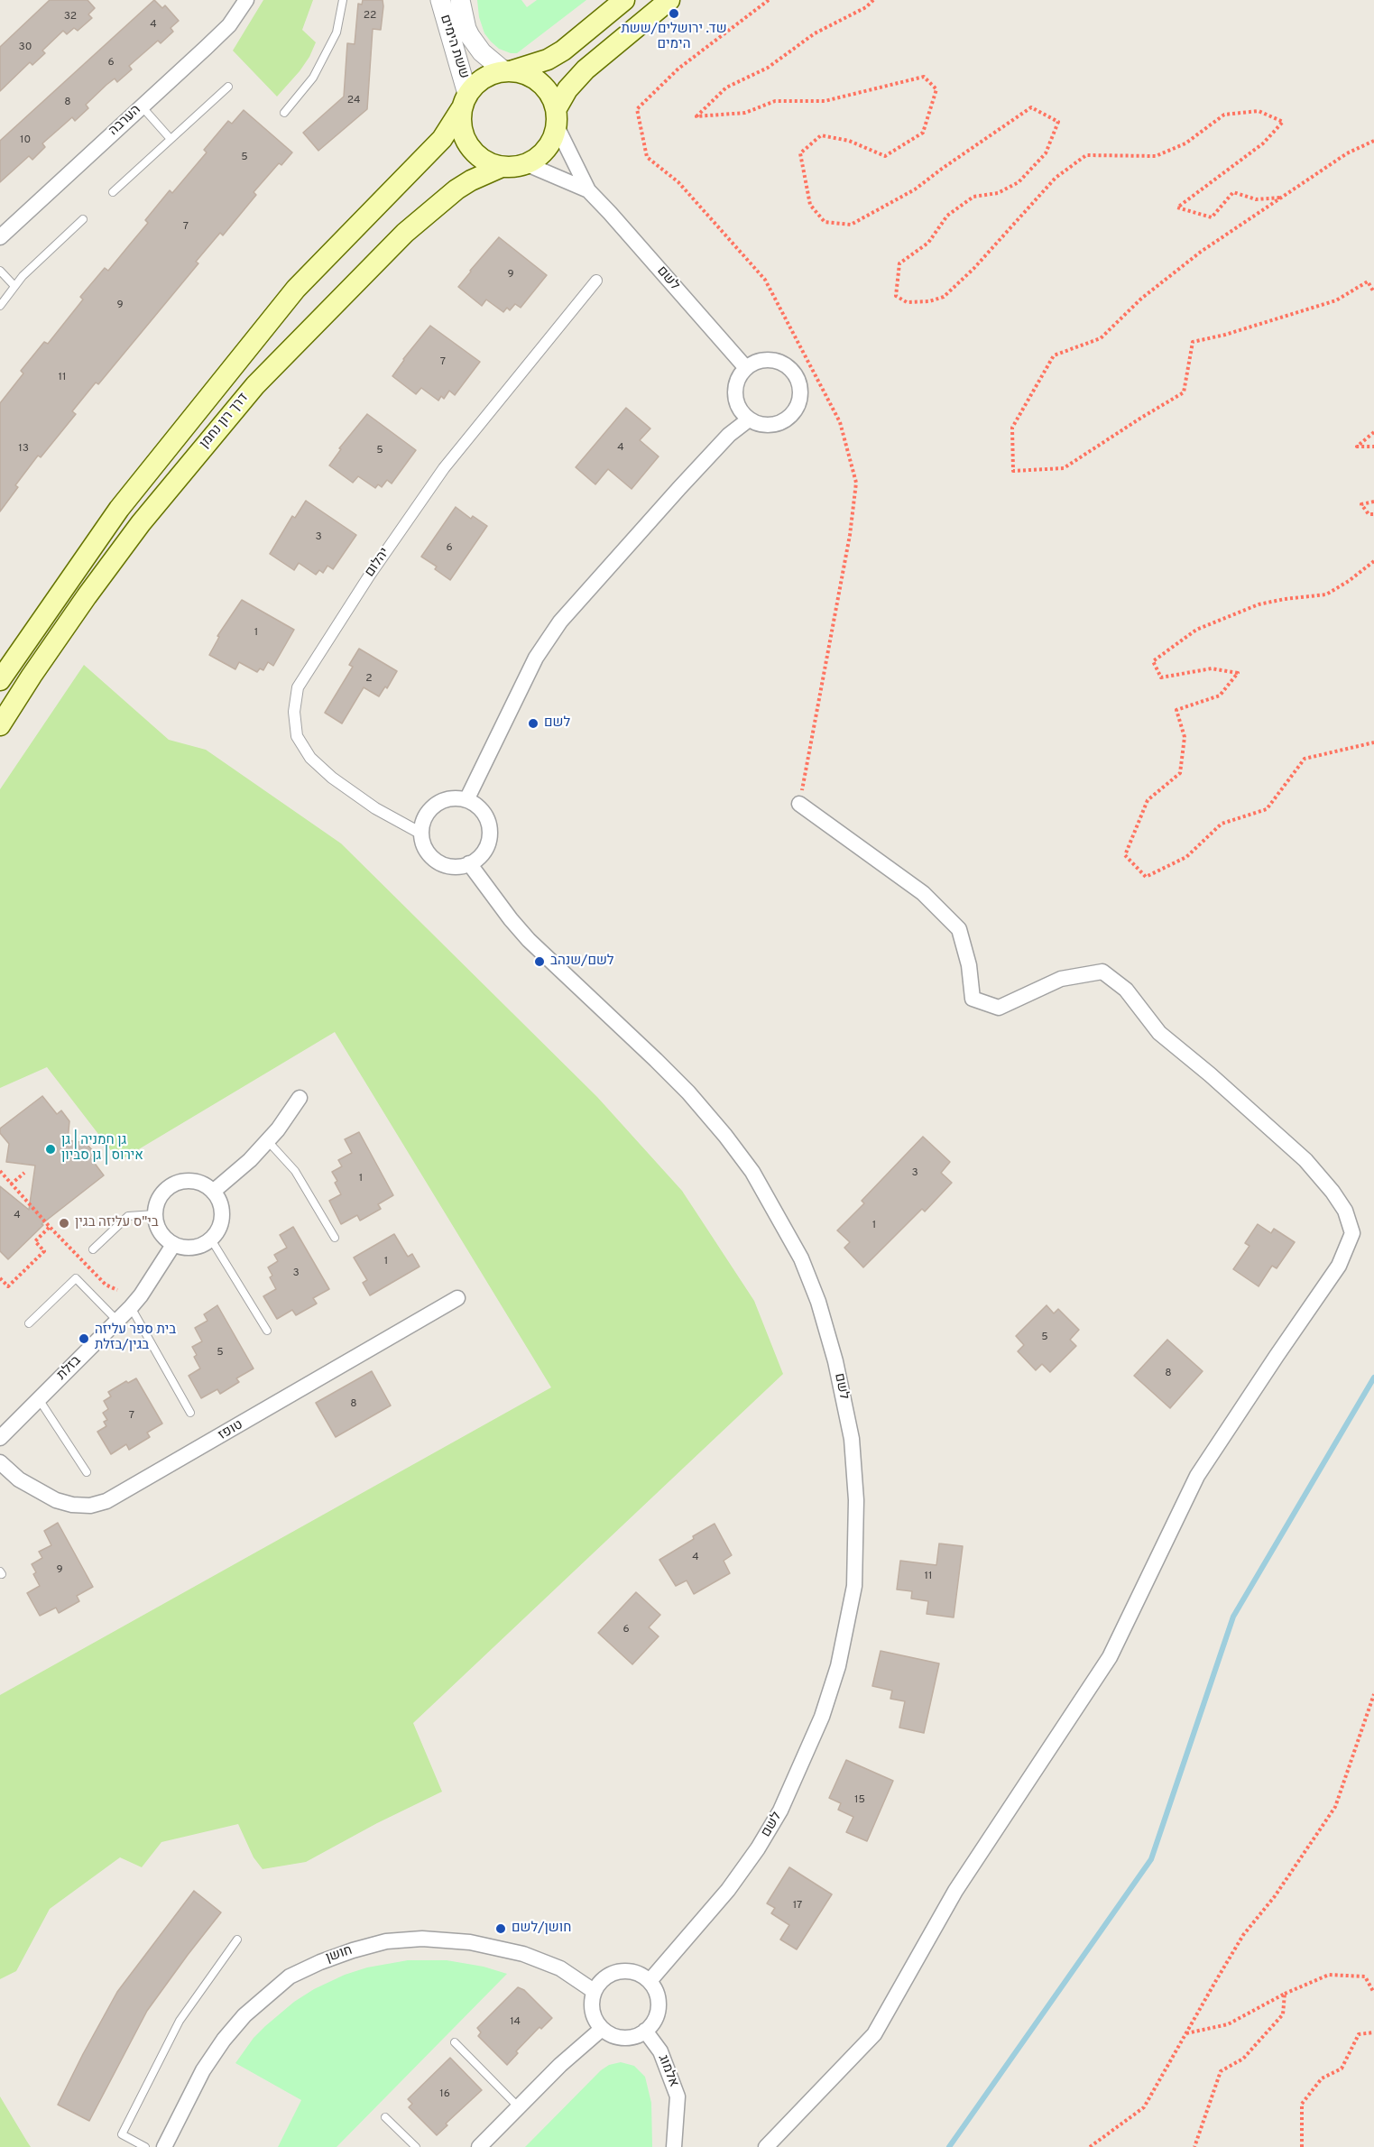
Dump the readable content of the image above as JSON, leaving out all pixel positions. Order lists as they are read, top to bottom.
{
  "streets": {
    "main road": ["דרך רון נחמן"],
    "street": [
      "ששת הימים",
      "הערבה",
      "לשם",
      "יהלום",
      "בזלת",
      "טופז",
      "חושן",
      "אלמוג"
    ]
  },
  "crossings": [
    ["ששת הימים", "לשם"],
    ["ששת הימים", "דרך רון נחמן"],
    ["לשם", "דרך רון נחמן"],
    ["לשם", "יהלום"],
    ["לשם", "חושן"],
    ["לשם", "אלמוג"],
    ["חושן", "אלמוג"]
  ],
  "places": [
    "שד. ירושלים/ששת הימים",
    "לשם",
    "לשם/שנהב",
    "גן חמניה | גן אירוס | גן סביון",
    "בי\"ס עליזה בגין",
    "בית ספר עליזה בגין/בזלת",
    "חושן/לשם"
  ],
  "house_numbers": [
    "22",
    "32",
    "4",
    "30",
    "6",
    "24",
    "8",
    "10",
    "5",
    "7",
    "9",
    "9",
    "7",
    "11",
    "4",
    "13",
    "5",
    "3",
    "6",
    "1",
    "2",
    "3",
    "1",
    "4",
    "1",
    "1",
    "3",
    "5",
    "5",
    "8",
    "8",
    "7",
    "4",
    "9",
    "11",
    "6",
    "15",
    "17",
    "14",
    "16"
  ]
}
